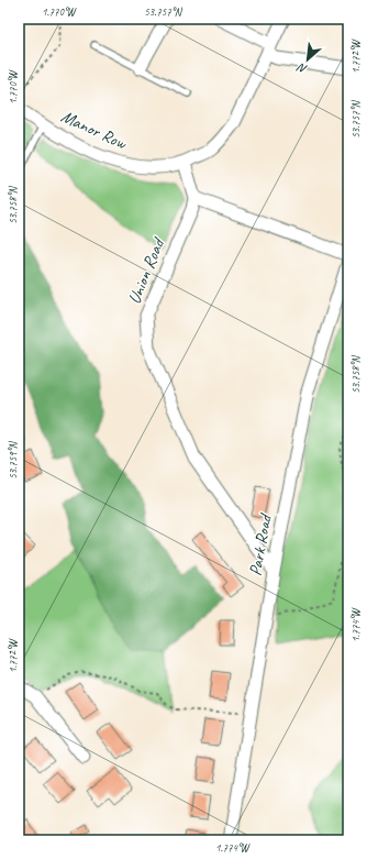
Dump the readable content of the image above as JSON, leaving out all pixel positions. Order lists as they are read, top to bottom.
{
  "streets": {
    "street": ["Manor Row", "Union Road", "Park Road"]
  },
  "crossings": [
    ["Union Road", "Park Road"]
  ],
  "north": "bottom left",
  "coordinates": [
    "1.770°W",
    "53.757°N",
    "1.772°W",
    "53.758°N",
    "53.759°N",
    "1.774°W"
  ]
}
